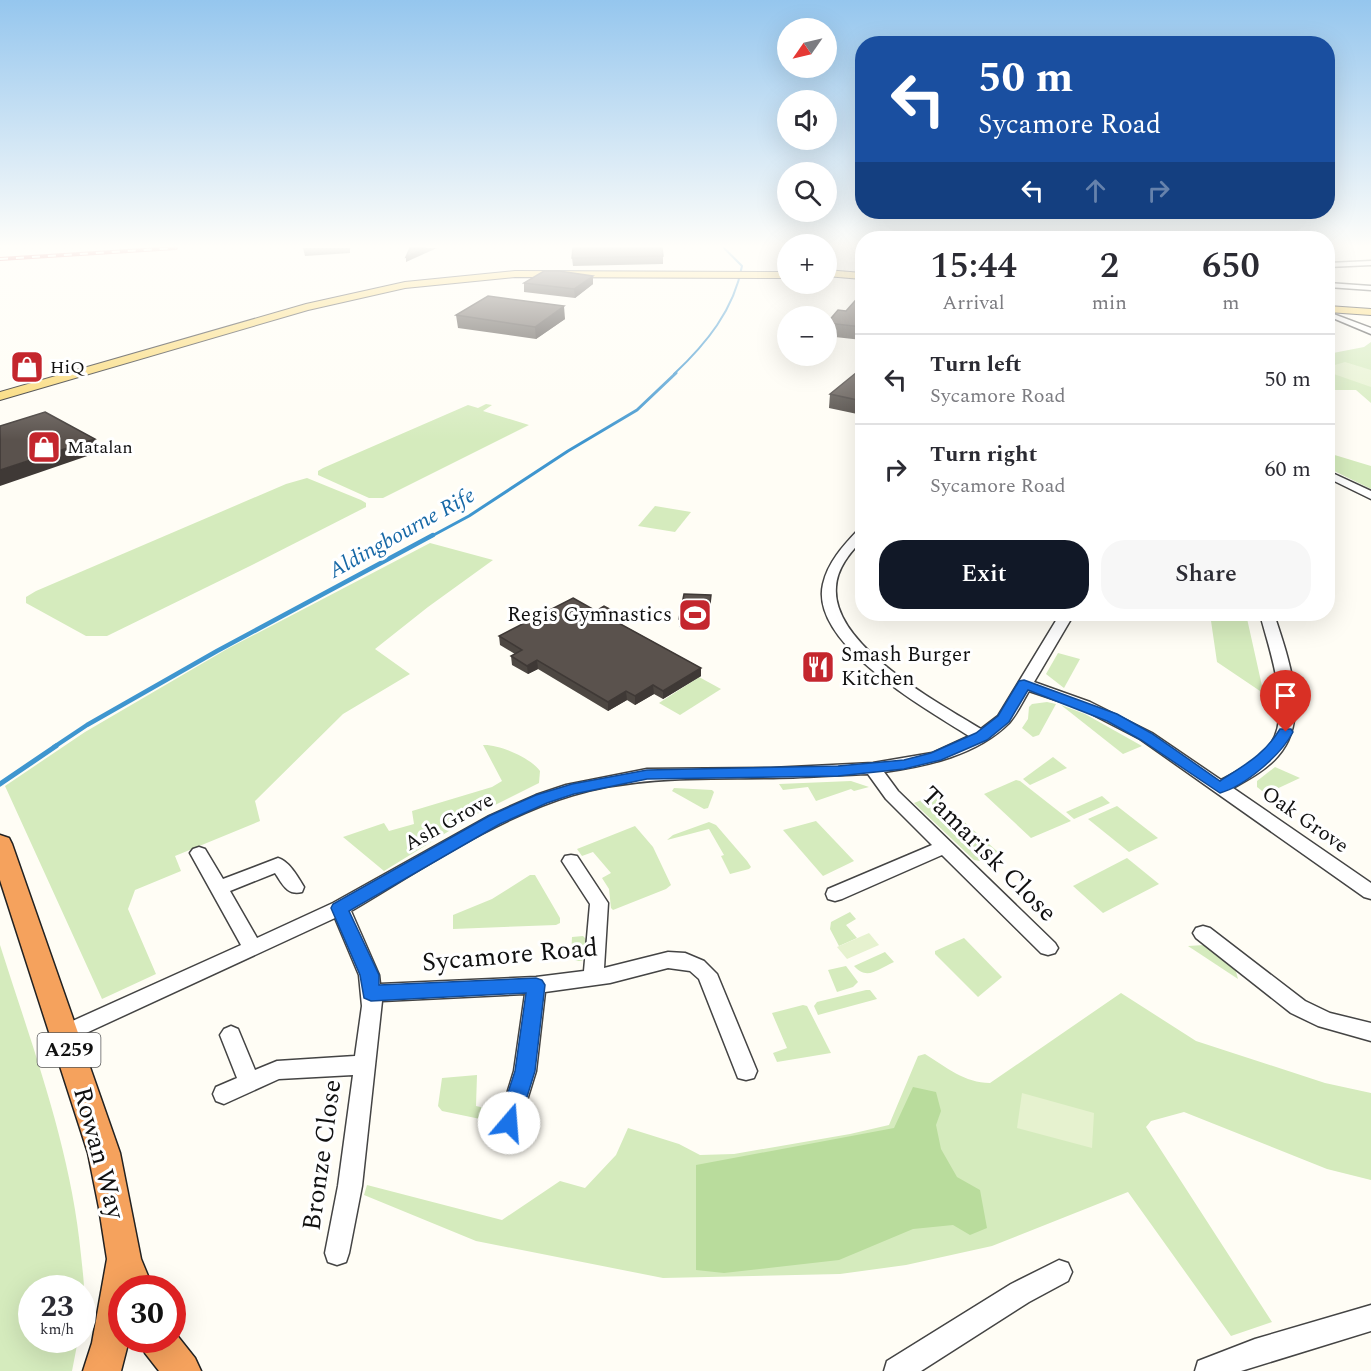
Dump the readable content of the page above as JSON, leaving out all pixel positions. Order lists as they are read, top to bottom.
{
  "streets": {
    "highway": ["A259", "Rowan Way"],
    "street": [
      "Oak Grove",
      "Ash Grove",
      "Tamarisk Close",
      "Sycamore Road",
      "Bronze Close"
    ]
  },
  "crossings": [
    ["Oak Grove", "Ash Grove"],
    ["Ash Grove", "Tamarisk Close"],
    ["Ash Grove", "Rowan Way"],
    ["Sycamore Road", "Bronze Close"]
  ],
  "water": ["Aldingbourne Rife"],
  "places": {
    "shop": ["HiQ", "Matalan"],
    "sports": ["Regis Gymnastics"],
    "restaurant": ["Smash Burger Kitchen"]
  },
  "north": "bottom left",
  "page": {
    "map_buttons": ["+", "−"],
    "turn": ["50 m", "Sycamore Road"],
    "eta": [
      "15:44",
      "Arrival",
      "2",
      "min",
      "650",
      "m"
    ],
    "list": [
      {
        "name": "Turn left",
        "note": "Sycamore Road",
        "value": "50 m"
      },
      {
        "name": "Turn right",
        "note": "Sycamore Road",
        "value": "60 m"
      }
    ],
    "buttons": ["Exit", "Share"],
    "speed": "23 km/h",
    "limit": "30"
  }
}
